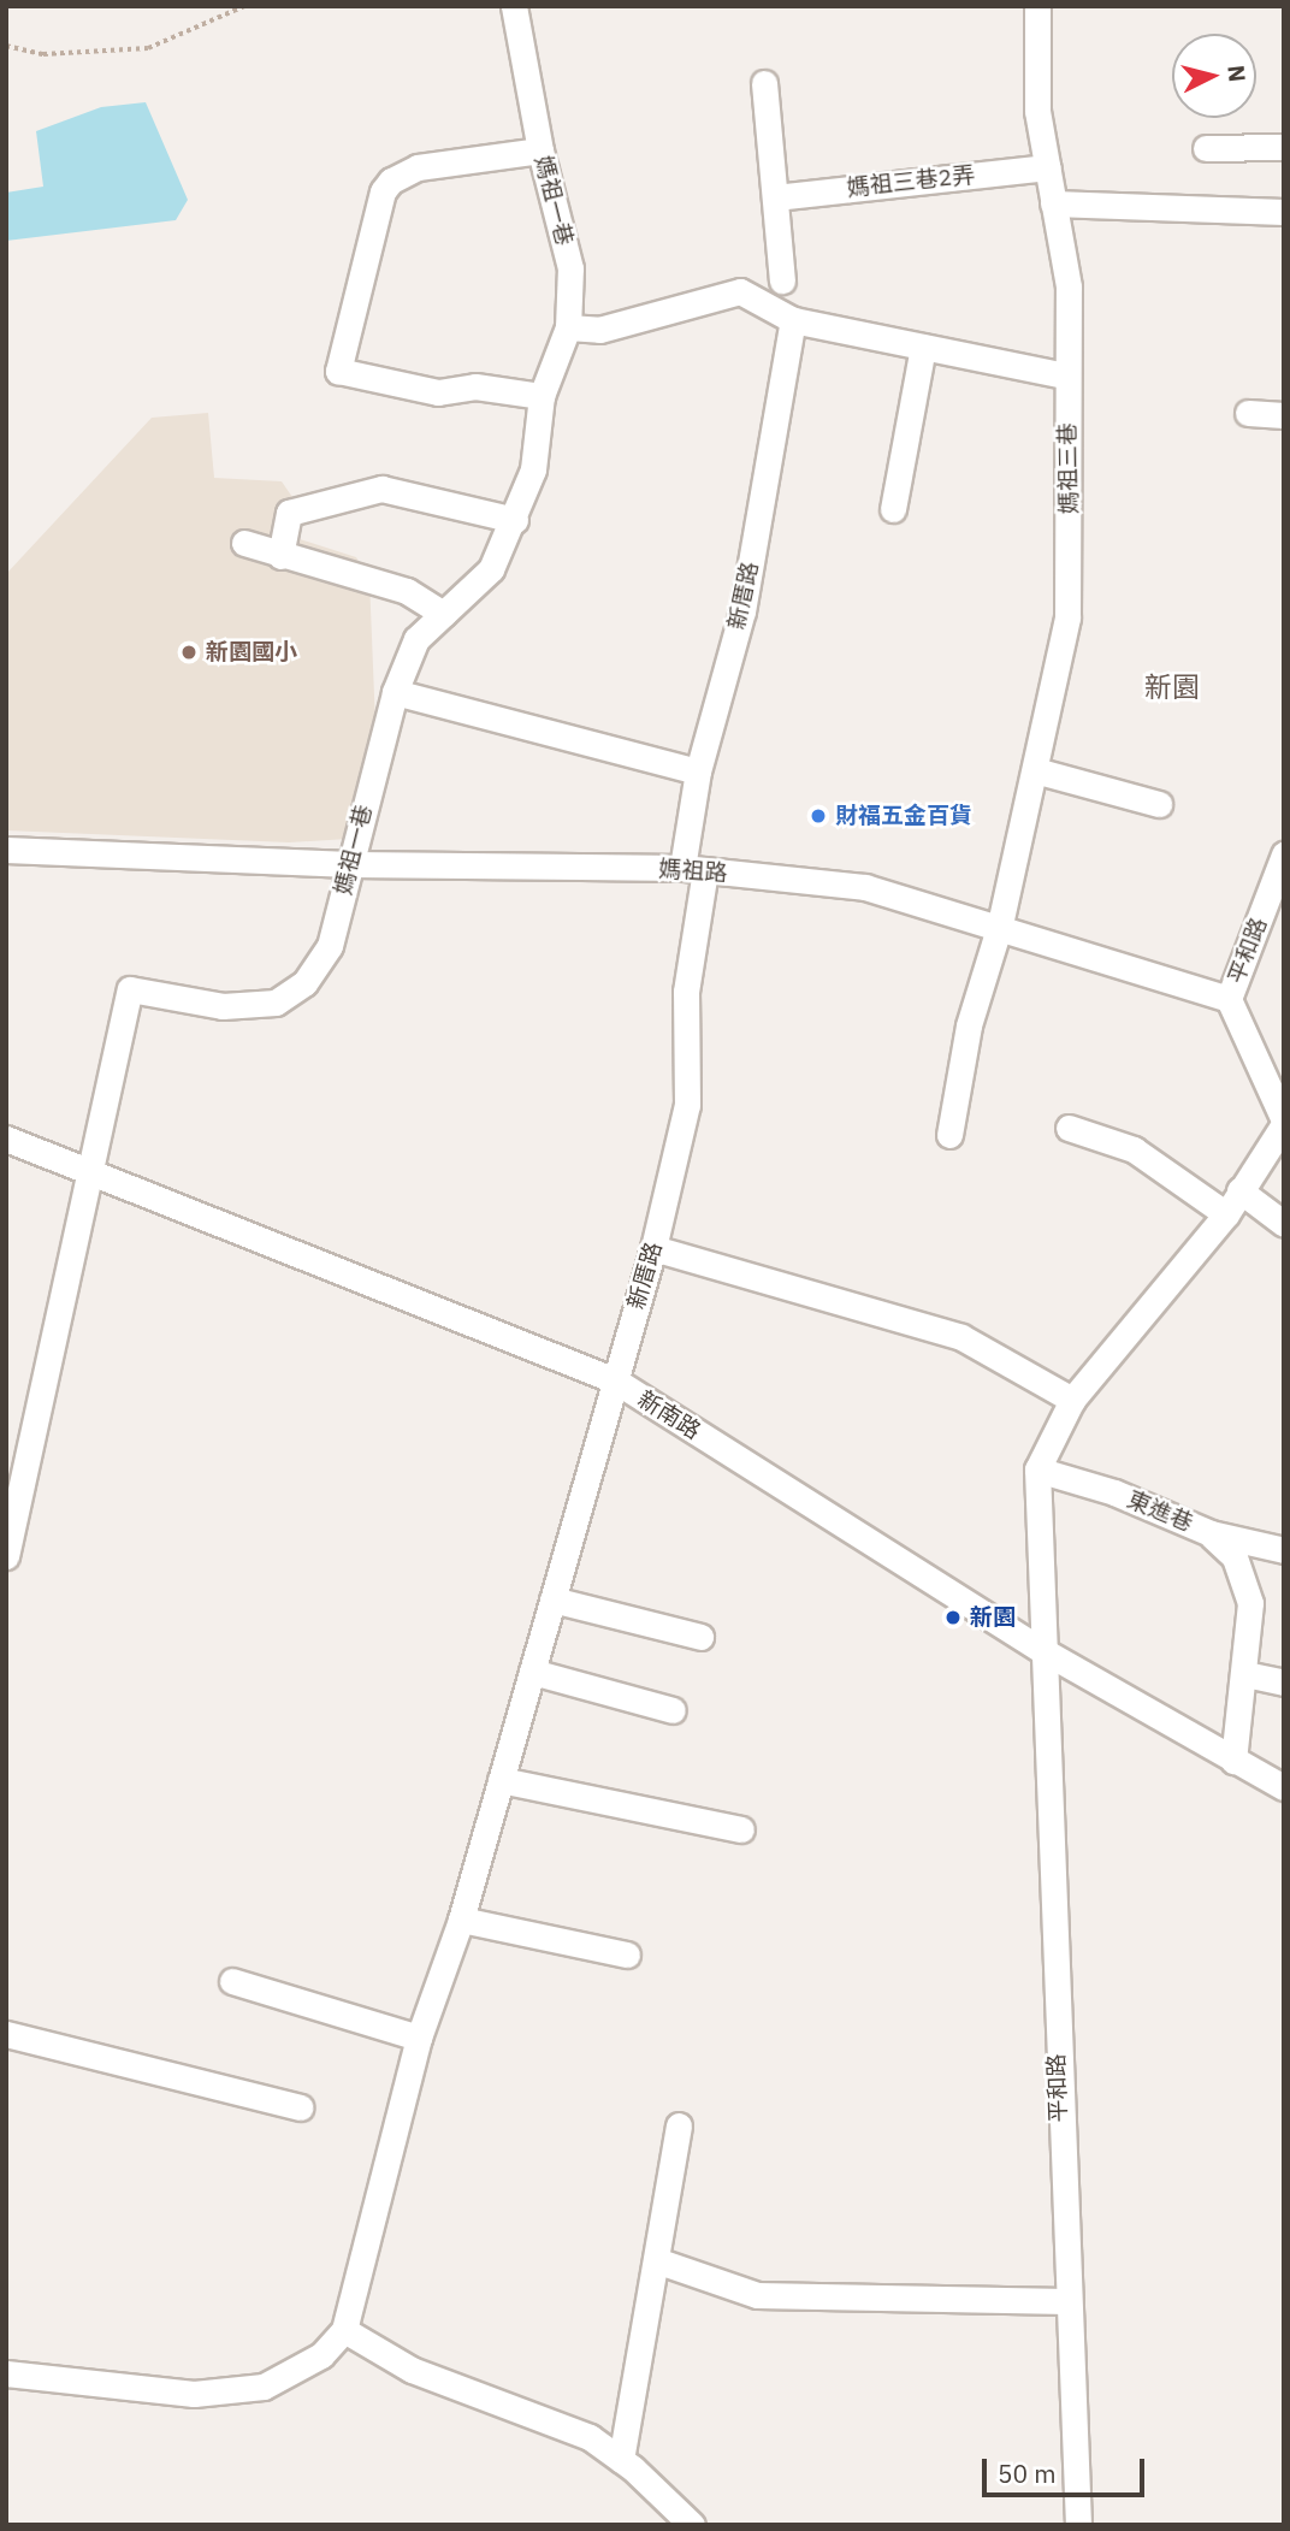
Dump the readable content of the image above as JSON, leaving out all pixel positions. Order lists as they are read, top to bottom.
{
  "streets": {
    "street": [
      "媽祖三巷2弄",
      "媽祖一巷",
      "媽祖三巷",
      "新厝路",
      "媽祖路",
      "平和路",
      "新南路",
      "東進巷"
    ]
  },
  "crossings": [
    ["媽祖三巷2弄", "媽祖三巷"],
    ["媽祖一巷", "媽祖路"],
    ["媽祖一巷", "新南路"],
    ["媽祖三巷", "媽祖路"],
    ["新厝路", "媽祖路"],
    ["新厝路", "新南路"],
    ["媽祖路", "平和路"],
    ["平和路", "新南路"],
    ["平和路", "東進巷"]
  ],
  "districts": ["新園"],
  "places": ["新園國小", "財福五金百貨", "新園"],
  "scale_bar": "50 m",
  "north": "right"
}
